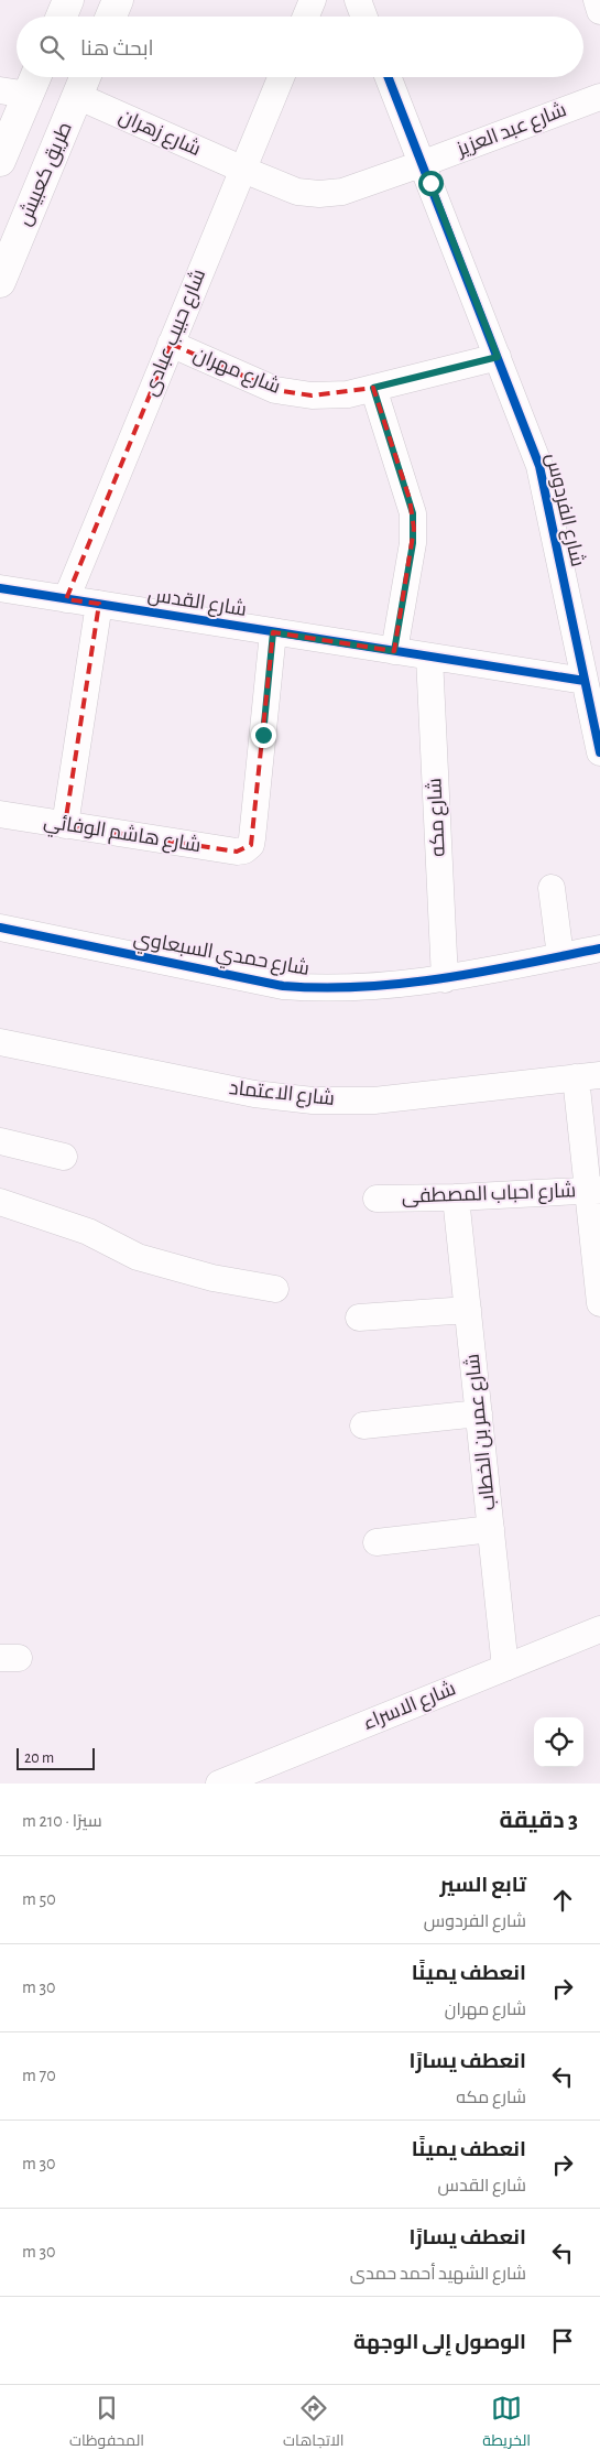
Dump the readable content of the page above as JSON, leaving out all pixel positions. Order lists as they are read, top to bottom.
{
  "streets": {
    "street": [
      "شارع عبد العزيز",
      "شارع زهران",
      "طريق كعبيش",
      "شارع حبيب عبادى",
      "شارع مهران",
      "شارع الفردوس",
      "شارع القدس",
      "شارع مكه",
      "شارع هاشم الوفائي",
      "شارع حمدي السبعاوي",
      "شارع الاعتماد",
      "شارع احباب المصطفى",
      "شارع عمر بن الخطاب",
      "شارع الاسراء"
    ]
  },
  "crossings": [
    ["شارع عبد العزيز", "شارع زهران"],
    ["شارع عبد العزيز", "شارع الفردوس"],
    ["شارع زهران", "طريق كعبيش"],
    ["شارع زهران", "شارع حبيب عبادى"],
    ["شارع زهران", "شارع الفردوس"],
    ["شارع حبيب عبادى", "شارع مهران"],
    ["شارع حبيب عبادى", "شارع القدس"],
    ["شارع مهران", "شارع الفردوس"],
    ["شارع الفردوس", "شارع القدس"],
    ["شارع القدس", "شارع مكه"],
    ["شارع القدس", "شارع هاشم الوفائي"],
    ["شارع مكه", "شارع حمدي السبعاوي"],
    ["شارع احباب المصطفى", "شارع عمر بن الخطاب"],
    ["شارع عمر بن الخطاب", "شارع الاسراء"]
  ],
  "scale_bar": "20 m",
  "page": {
    "search": "ابحث هنا",
    "scale": "20 m",
    "heading": ["3 دقيقة", "سيرًا · 210 m"],
    "list": [
      ["تابع السير", "شارع الفردوس", "50 m"],
      ["انعطف يمينًا", "شارع مهران", "30 m"],
      ["انعطف يسارًا", "شارع مكه", "70 m"],
      ["انعطف يمينًا", "شارع القدس", "30 m"],
      ["انعطف يسارًا", "شارع الشهيد أحمد حمدى", "30 m"],
      "الوصول إلى الوجهة"
    ],
    "nav": ["الخريطة", "الاتجاهات", "المحفوظات"]
  }
}
